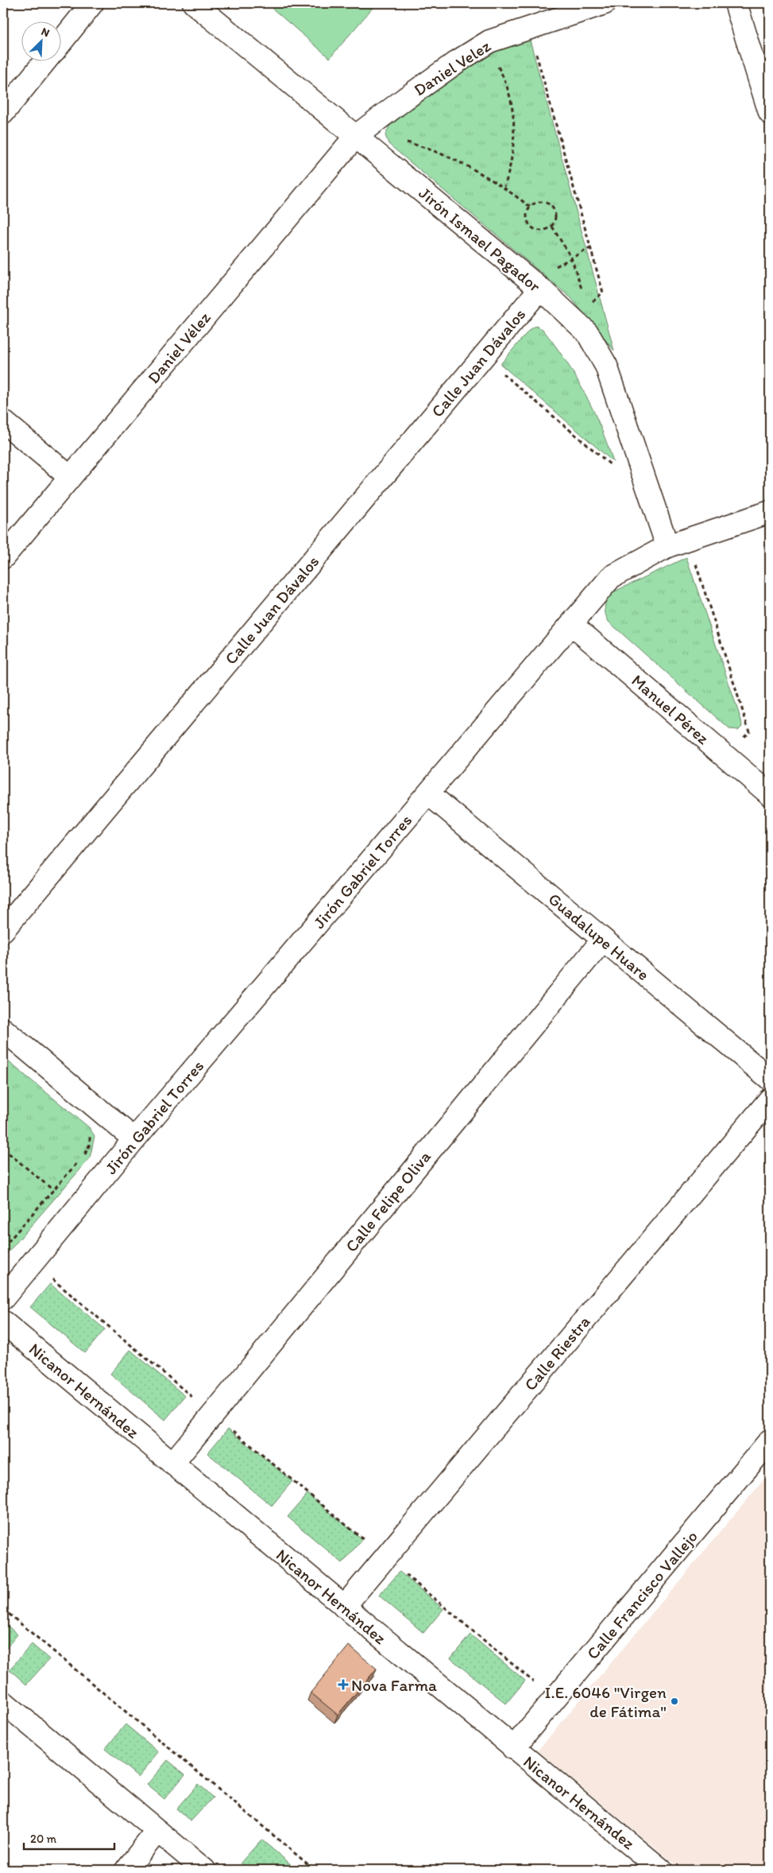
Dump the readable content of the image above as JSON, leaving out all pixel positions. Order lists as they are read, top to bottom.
{
  "streets": {
    "street": [
      "Daniel Velez",
      "Jirón Ismael Pagador",
      "Daniel Vélez",
      "Calle Juan Dávalos",
      "Manuel Pérez",
      "Jirón Gabriel Torres",
      "Guadalupe Huare",
      "Calle Felipe Oliva",
      "Calle Riestra",
      "Nicanor Hernández",
      "Calle Francisco Vallejo"
    ]
  },
  "crossings": [
    ["Daniel Velez", "Jirón Ismael Pagador"],
    ["Daniel Velez", "Daniel Vélez"],
    ["Jirón Ismael Pagador", "Daniel Vélez"],
    ["Jirón Ismael Pagador", "Calle Juan Dávalos"],
    ["Jirón Ismael Pagador", "Jirón Gabriel Torres"],
    ["Manuel Pérez", "Jirón Gabriel Torres"],
    ["Jirón Gabriel Torres", "Guadalupe Huare"],
    ["Guadalupe Huare", "Calle Felipe Oliva"],
    ["Calle Felipe Oliva", "Nicanor Hernández"],
    ["Calle Riestra", "Nicanor Hernández"],
    ["Nicanor Hernández", "Calle Francisco Vallejo"]
  ],
  "places": {
    "health": ["Nova Farma"],
    "other": ["I.E. 6046 \"Virgen de Fátima\""]
  },
  "scale_bar": "20 m",
  "north": "top right"
}
